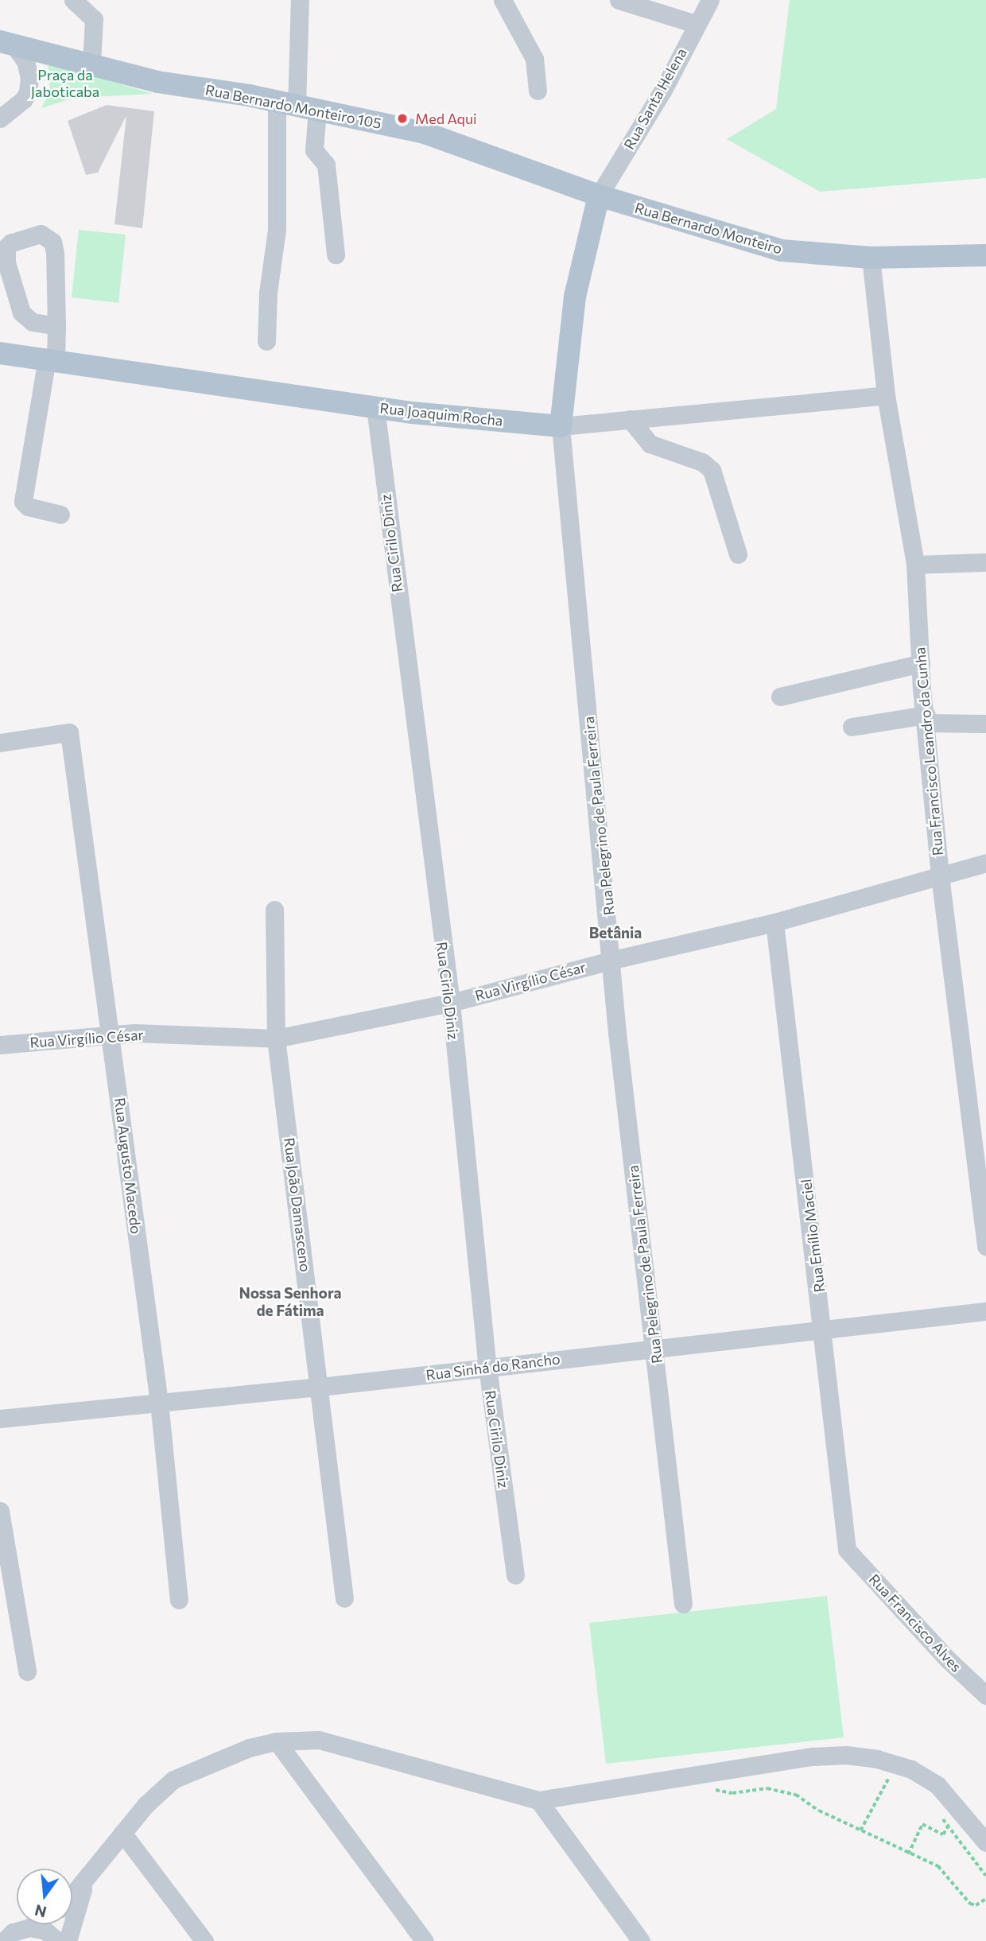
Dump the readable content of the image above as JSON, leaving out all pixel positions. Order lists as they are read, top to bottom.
{
  "streets": {
    "main road": [
      "Rua Bernardo Monteiro 105",
      "Rua Bernardo Monteiro",
      "Rua Joaquim Rocha",
      "Rua Pelegrino de Paula Ferreira"
    ],
    "street": [
      "Rua Santa Helena",
      "Rua Cirilo Diniz",
      "Rua Francisco Leandro da Cunha",
      "Rua Virgílio César",
      "Rua Augusto Macedo",
      "Rua João Damasceno",
      "Rua Emílio Maciel",
      "Rua Sinhá do Rancho",
      "Rua Francisco Alves"
    ]
  },
  "crossings": [
    ["Rua Santa Helena", "Rua Bernardo Monteiro 105"],
    ["Rua Santa Helena", "Rua Bernardo Monteiro"],
    ["Rua Santa Helena", "Rua Pelegrino de Paula Ferreira"],
    ["Rua Bernardo Monteiro 105", "Rua Bernardo Monteiro"],
    ["Rua Bernardo Monteiro 105", "Rua Pelegrino de Paula Ferreira"],
    ["Rua Bernardo Monteiro", "Rua Francisco Leandro da Cunha"],
    ["Rua Bernardo Monteiro", "Rua Pelegrino de Paula Ferreira"],
    ["Rua Joaquim Rocha", "Rua Cirilo Diniz"],
    ["Rua Joaquim Rocha", "Rua Francisco Leandro da Cunha"],
    ["Rua Joaquim Rocha", "Rua Pelegrino de Paula Ferreira"],
    ["Rua Cirilo Diniz", "Rua Virgílio César"],
    ["Rua Cirilo Diniz", "Rua Sinhá do Rancho"],
    ["Rua Francisco Leandro da Cunha", "Rua Virgílio César"],
    ["Rua Pelegrino de Paula Ferreira", "Rua Virgílio César"],
    ["Rua Pelegrino de Paula Ferreira", "Rua Sinhá do Rancho"],
    ["Rua Virgílio César", "Rua Augusto Macedo"],
    ["Rua Virgílio César", "Rua João Damasceno"],
    ["Rua Virgílio César", "Rua Emílio Maciel"],
    ["Rua Augusto Macedo", "Rua Sinhá do Rancho"],
    ["Rua João Damasceno", "Rua Sinhá do Rancho"],
    ["Rua Emílio Maciel", "Rua Sinhá do Rancho"],
    ["Rua Emílio Maciel", "Rua Francisco Alves"]
  ],
  "districts": ["Betânia", "Nossa Senhora de Fátima"],
  "parks": ["Praça da Jaboticaba"],
  "places": ["Med Aqui"],
  "north": "bottom"
}
